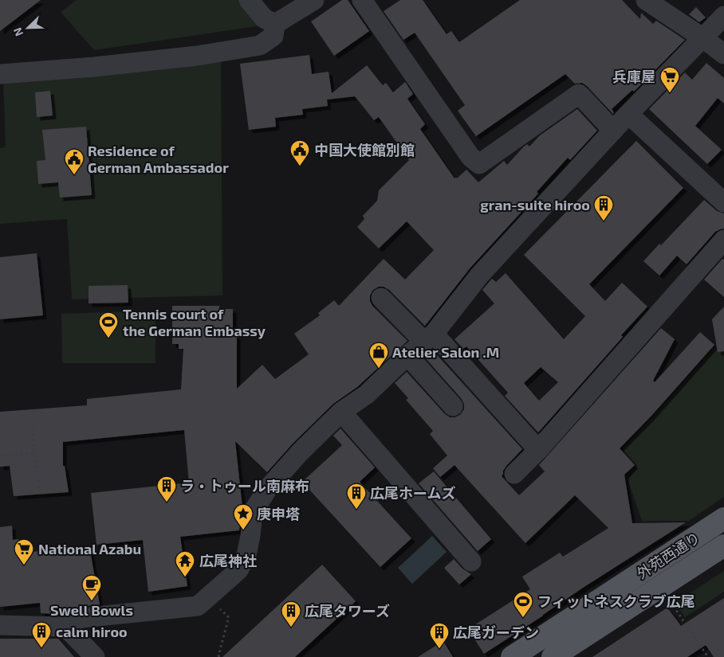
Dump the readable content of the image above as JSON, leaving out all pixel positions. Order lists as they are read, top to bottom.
{
  "streets": {
    "main road": ["外苑西通り"]
  },
  "places": {
    "supermarket": ["兵庫屋", "National Azabu"],
    "public building": ["中国大使館別館", "Residence of German Ambassador"],
    "building": [
      "gran-suite hiroo",
      "ラ・トゥール南麻布",
      "広尾ホームズ",
      "広尾タワーズ",
      "calm hiroo",
      "広尾ガーデン"
    ],
    "sports": ["Tennis court of the German Embassy", "フィットネスクラブ広尾"],
    "shop": ["Atelier Salon .M"],
    "place": ["庚申塔"],
    "temple": ["広尾神社"],
    "cafe": ["Swell Bowls"]
  },
  "north": "bottom left"
}
